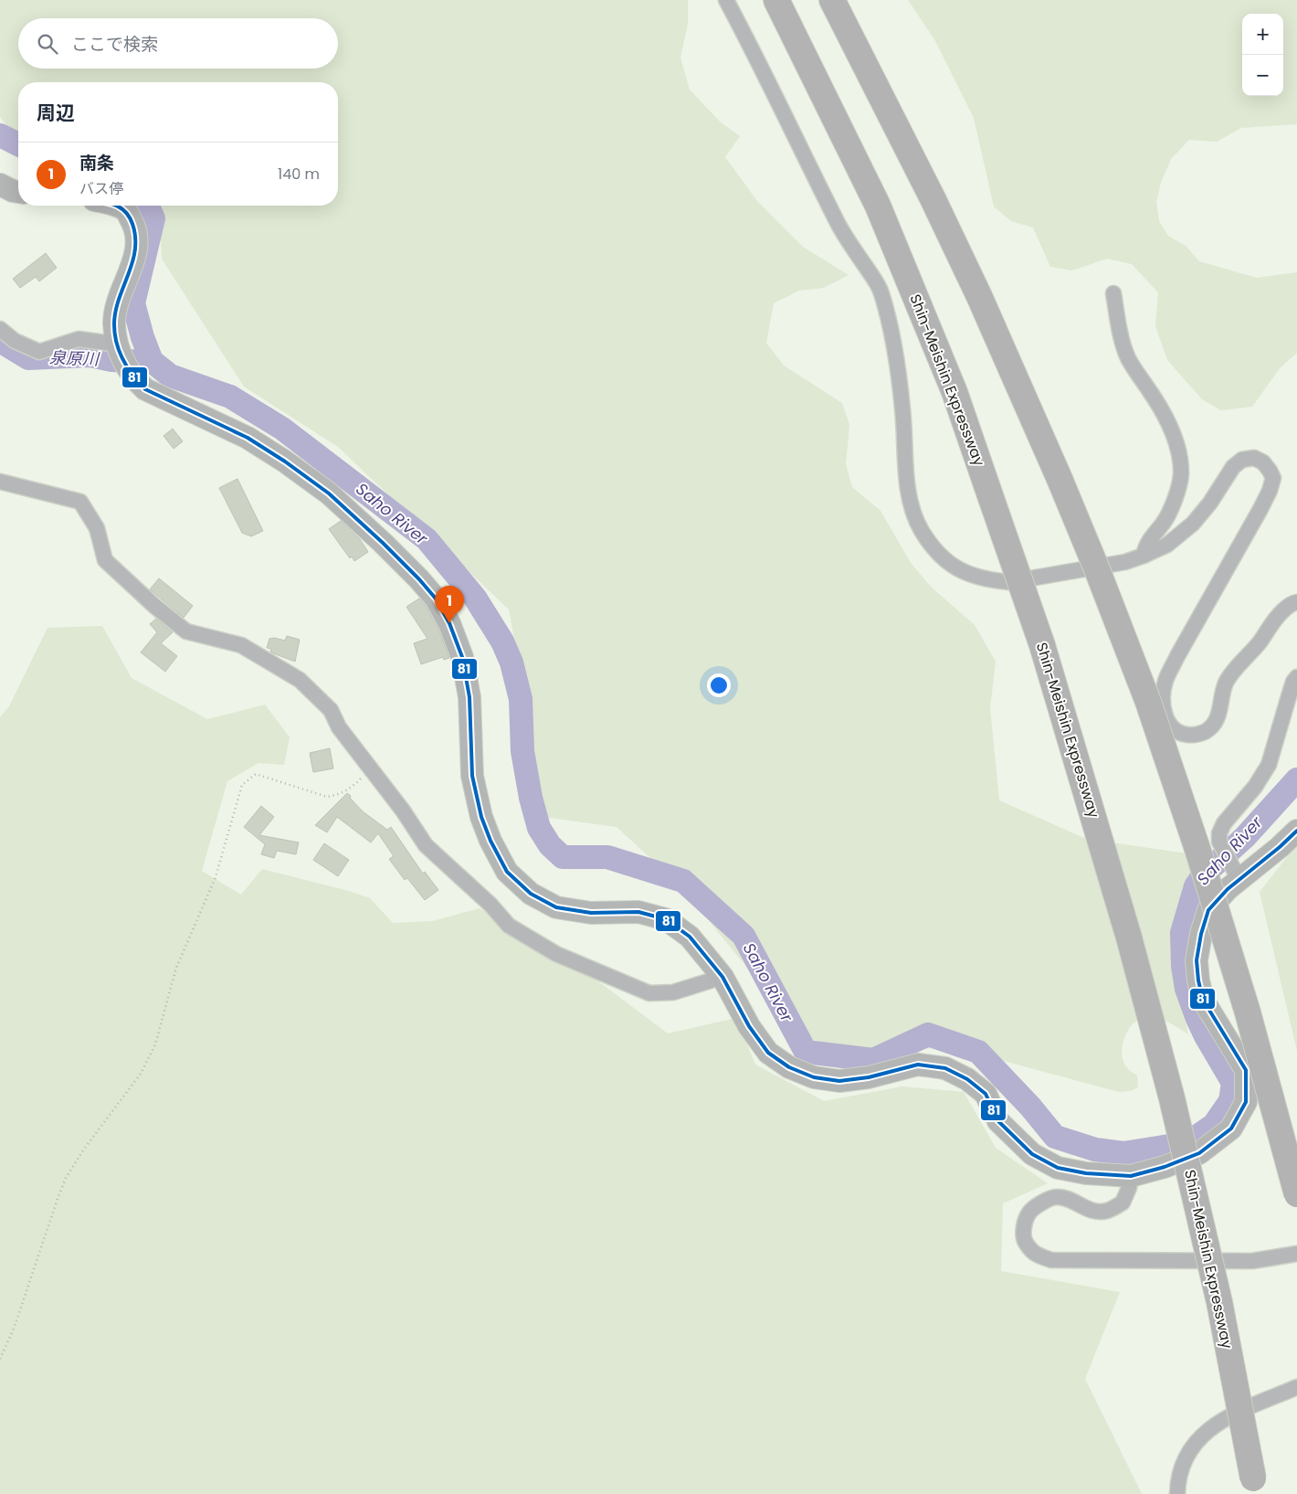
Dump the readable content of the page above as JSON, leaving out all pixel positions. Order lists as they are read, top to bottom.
{
  "streets": {
    "highway": ["Shin-Meishin Expressway"]
  },
  "water": ["泉原川", "Saho River"],
  "lines": ["transit line 81"],
  "page": {
    "map_buttons": ["+", "−"],
    "search": "ここで検索",
    "heading": "周辺",
    "list": [
      {
        "mark": "1",
        "name": "南条",
        "note": "バス停",
        "value": "140 m"
      }
    ],
    "pins": "1"
  }
}
